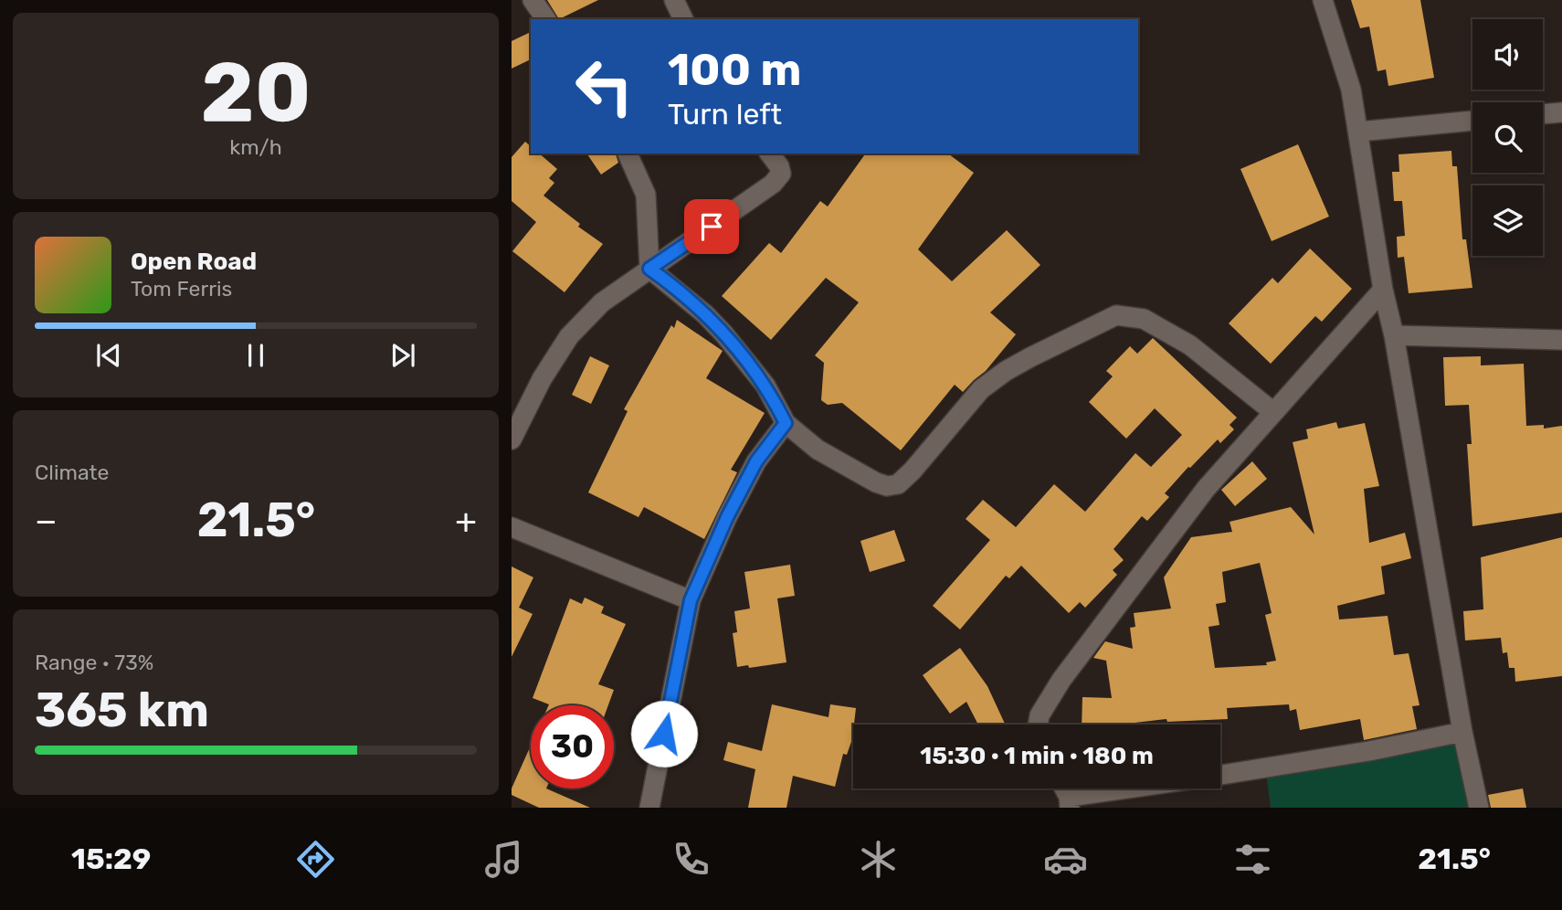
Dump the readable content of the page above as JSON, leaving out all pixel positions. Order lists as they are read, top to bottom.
{
  "page": {
    "tile": [
      ["20", "km/h"],
      "Climate",
      ["Range · 73%", "365 km"]
    ],
    "turn": ["100 m", "Turn left"],
    "song": ["Open Road", "Tom Ferris"],
    "heat": ["−", "21.5°", "+"],
    "limit": "30",
    "trip": "15:30 · 1 min · 180 m",
    "tabs": ["15:29", "21.5°"]
  }
}
